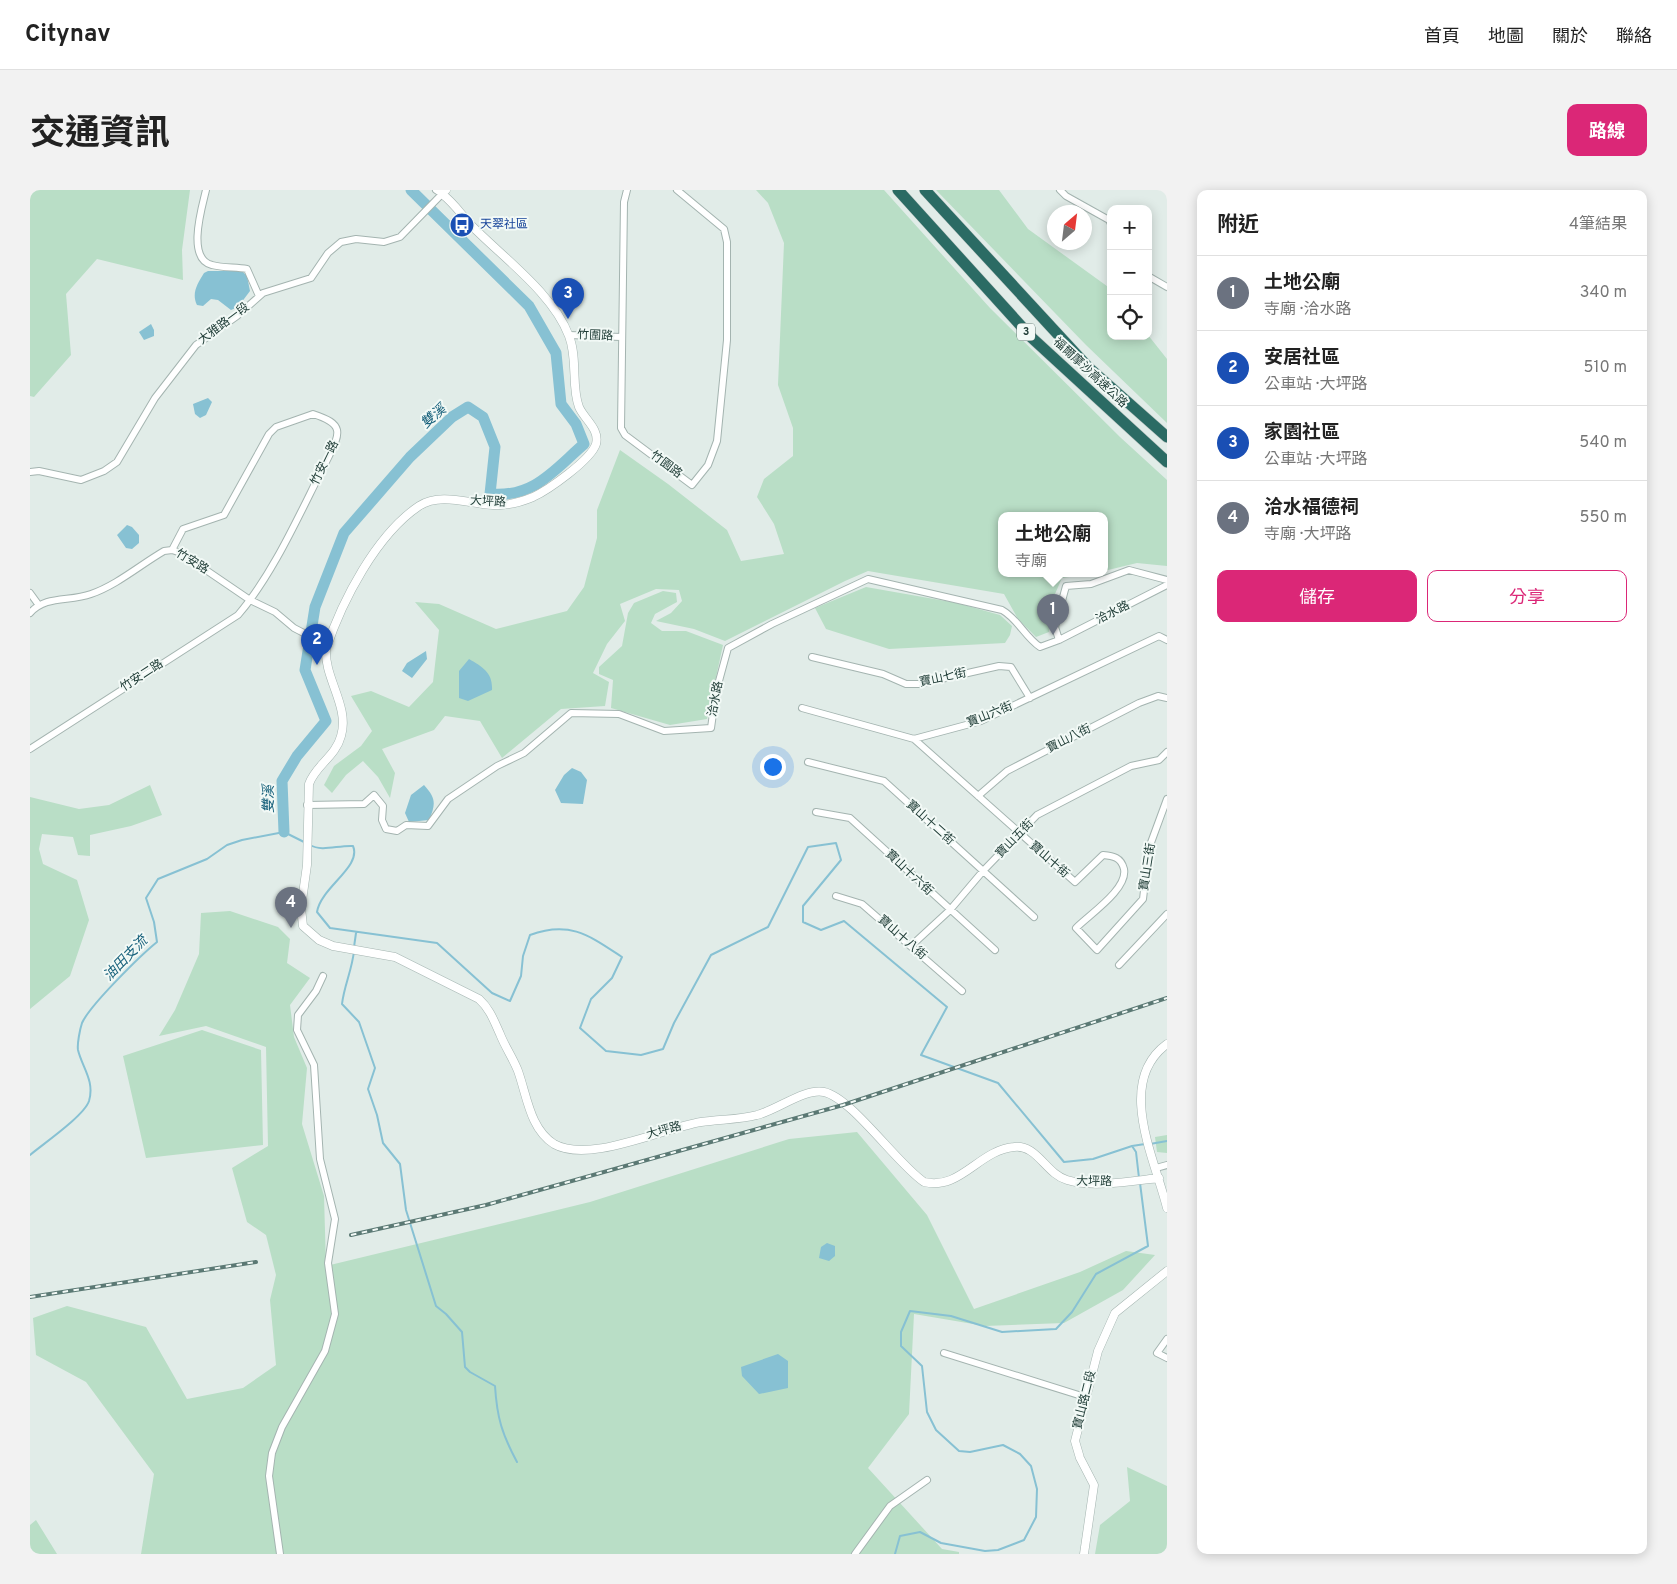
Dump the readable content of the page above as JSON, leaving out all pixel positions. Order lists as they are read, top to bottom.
{
  "streets": {
    "highway": ["3", "福爾摩沙高速公路"],
    "street": [
      "大雅路一段",
      "竹圍路",
      "竹安一路",
      "竹園路",
      "大坪路",
      "竹安路",
      "洽水路",
      "竹安二路",
      "寶山七街",
      "寶山六街",
      "寶山八街",
      "寶山十二街",
      "寶山五街",
      "寶山十街",
      "寶山三街",
      "寶山十六街",
      "寶山十八街",
      "寶山路二段"
    ]
  },
  "crossings": [
    ["大雅路一段", "大坪路"],
    ["竹圍路", "竹園路"],
    ["竹圍路", "大坪路"],
    ["竹安一路", "竹安路"],
    ["竹安一路", "竹安二路"],
    ["大坪路", "竹安路"],
    ["大坪路", "洽水路"],
    ["竹安路", "竹安二路"],
    ["寶山七街", "寶山六街"],
    ["寶山六街", "寶山十街"],
    ["寶山八街", "寶山十街"],
    ["寶山十二街", "寶山五街"],
    ["寶山五街", "寶山十街"],
    ["寶山五街", "寶山十六街"],
    ["寶山五街", "寶山十八街"],
    ["寶山十街", "寶山三街"]
  ],
  "water": ["雙溪", "油田支流"],
  "places": {
    "bus stop": ["天翠社區"]
  },
  "north": "top right",
  "page": {
    "header": "Citynav",
    "nav": [
      "首頁",
      "地圖",
      "關於",
      "聯絡"
    ],
    "title": "交通資訊",
    "buttons": [
      "路線",
      ["儲存", "分享"]
    ],
    "heading": ["附近", "4筆結果"],
    "map_buttons": ["+", "−"],
    "list": [
      {
        "mark": "1",
        "name": "土地公廟",
        "note": "寺廟 · 洽水路",
        "value": "340 m"
      },
      {
        "mark": "2",
        "name": "安居社區",
        "note": "公車站 · 大坪路",
        "value": "510 m"
      },
      {
        "mark": "3",
        "name": "家園社區",
        "note": "公車站 · 大坪路",
        "value": "540 m"
      },
      {
        "mark": "4",
        "name": "洽水福德祠",
        "note": "寺廟 · 大坪路",
        "value": "550 m"
      }
    ],
    "pins": [
      "3",
      "1",
      "2",
      "4"
    ],
    "popup": ["土地公廟", "寺廟"]
  }
}
